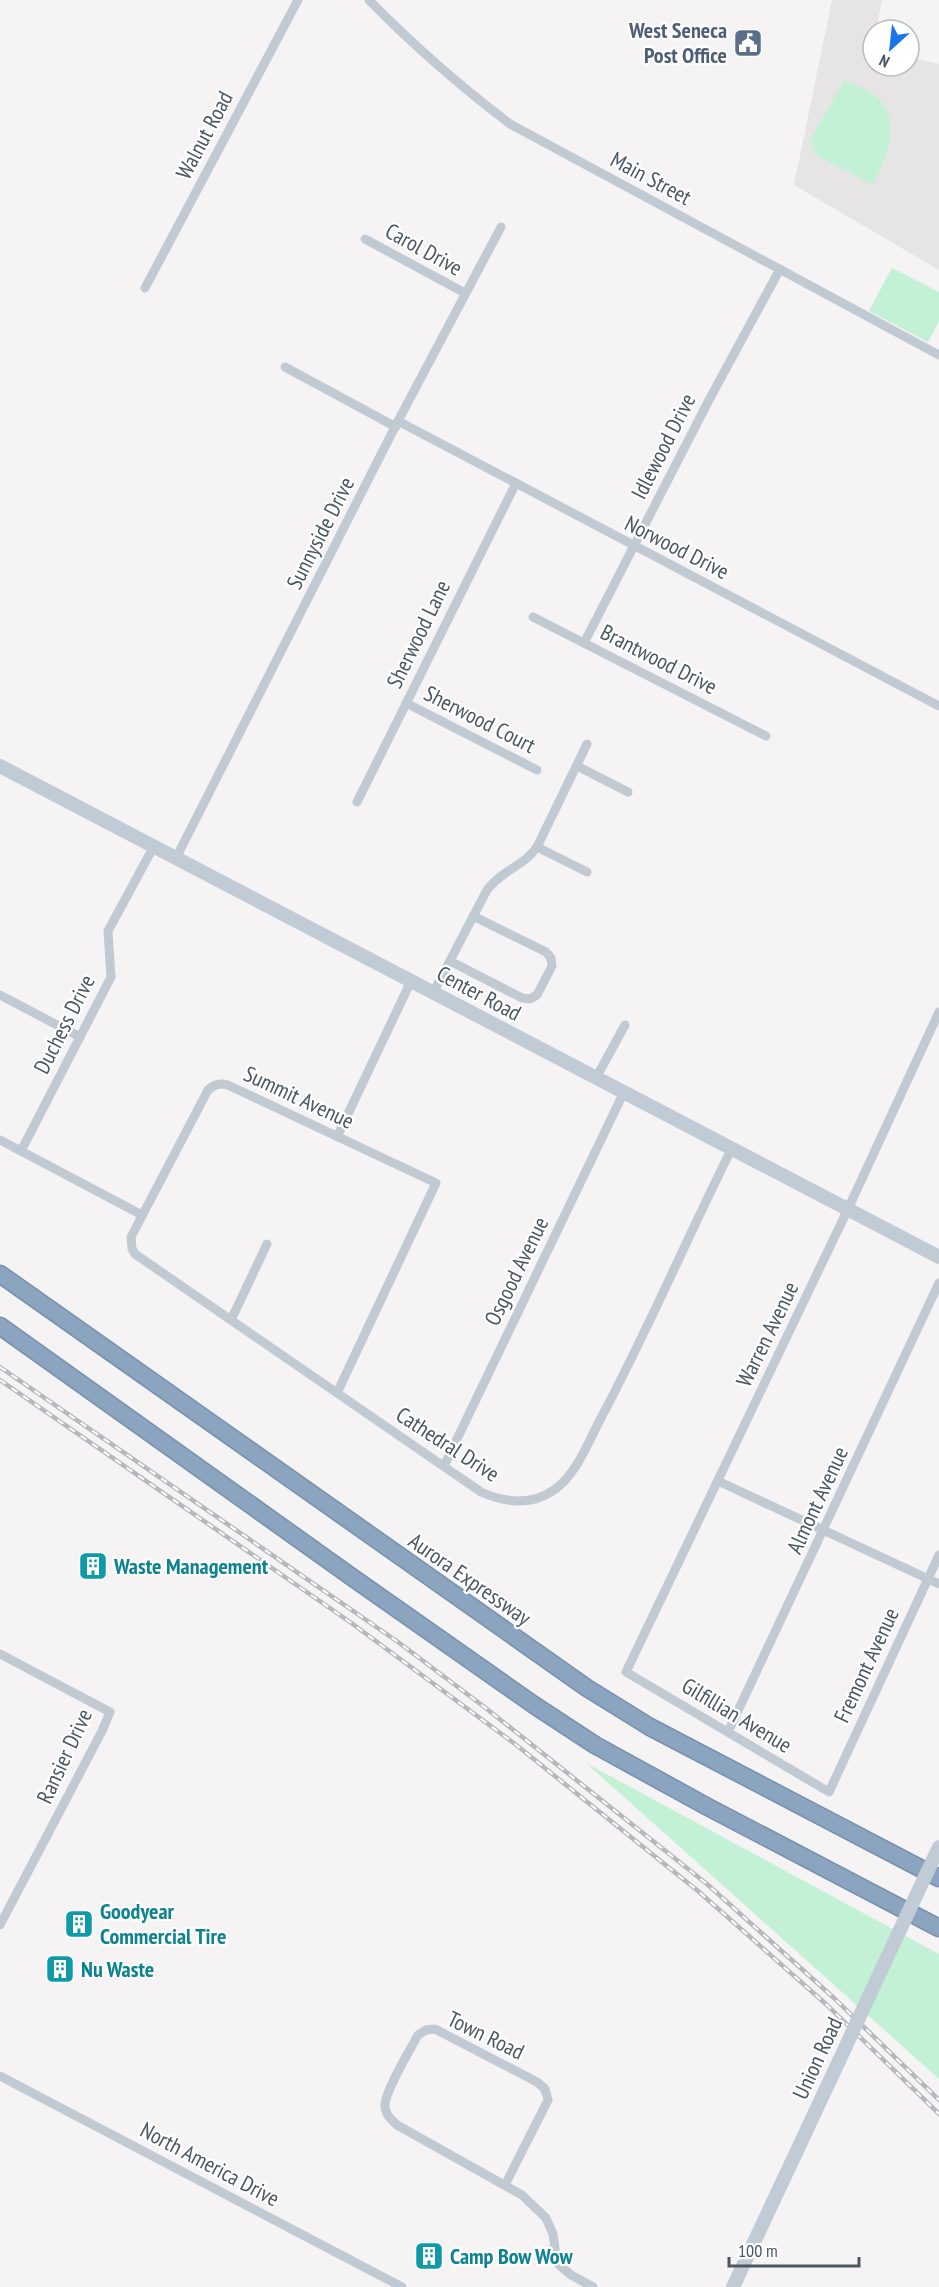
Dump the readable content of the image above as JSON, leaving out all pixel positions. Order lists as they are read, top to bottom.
{
  "streets": {
    "highway": ["Aurora Expressway"],
    "main road": ["Center Road", "Union Road"],
    "street": [
      "Walnut Road",
      "Main Street",
      "Carol Drive",
      "Idlewood Drive",
      "Sunnyside Drive",
      "Norwood Drive",
      "Sherwood Lane",
      "Brantwood Drive",
      "Sherwood Court",
      "Duchess Drive",
      "Summit Avenue",
      "Osgood Avenue",
      "Warren Avenue",
      "Cathedral Drive",
      "Almont Avenue",
      "Fremont Avenue",
      "Gilfillian Avenue",
      "Ransier Drive",
      "Town Road",
      "North America Drive"
    ]
  },
  "crossings": [
    ["Main Street", "Idlewood Drive"],
    ["Carol Drive", "Sunnyside Drive"],
    ["Idlewood Drive", "Norwood Drive"],
    ["Idlewood Drive", "Brantwood Drive"],
    ["Sunnyside Drive", "Norwood Drive"],
    ["Sunnyside Drive", "Center Road"],
    ["Norwood Drive", "Sherwood Lane"],
    ["Sherwood Lane", "Sherwood Court"],
    ["Center Road", "Duchess Drive"],
    ["Center Road", "Osgood Avenue"],
    ["Center Road", "Warren Avenue"],
    ["Center Road", "Cathedral Drive"],
    ["Summit Avenue", "Cathedral Drive"],
    ["Osgood Avenue", "Cathedral Drive"],
    ["Warren Avenue", "Gilfillian Avenue"],
    ["Almont Avenue", "Gilfillian Avenue"],
    ["Fremont Avenue", "Gilfillian Avenue"]
  ],
  "places": {
    "public building": ["West Seneca Post Office"],
    "building": [
      "Waste Management",
      "Goodyear Commercial Tire",
      "Nu Waste",
      "Camp Bow Wow"
    ]
  },
  "scale_bar": "100 m",
  "north": "bottom left"
}
